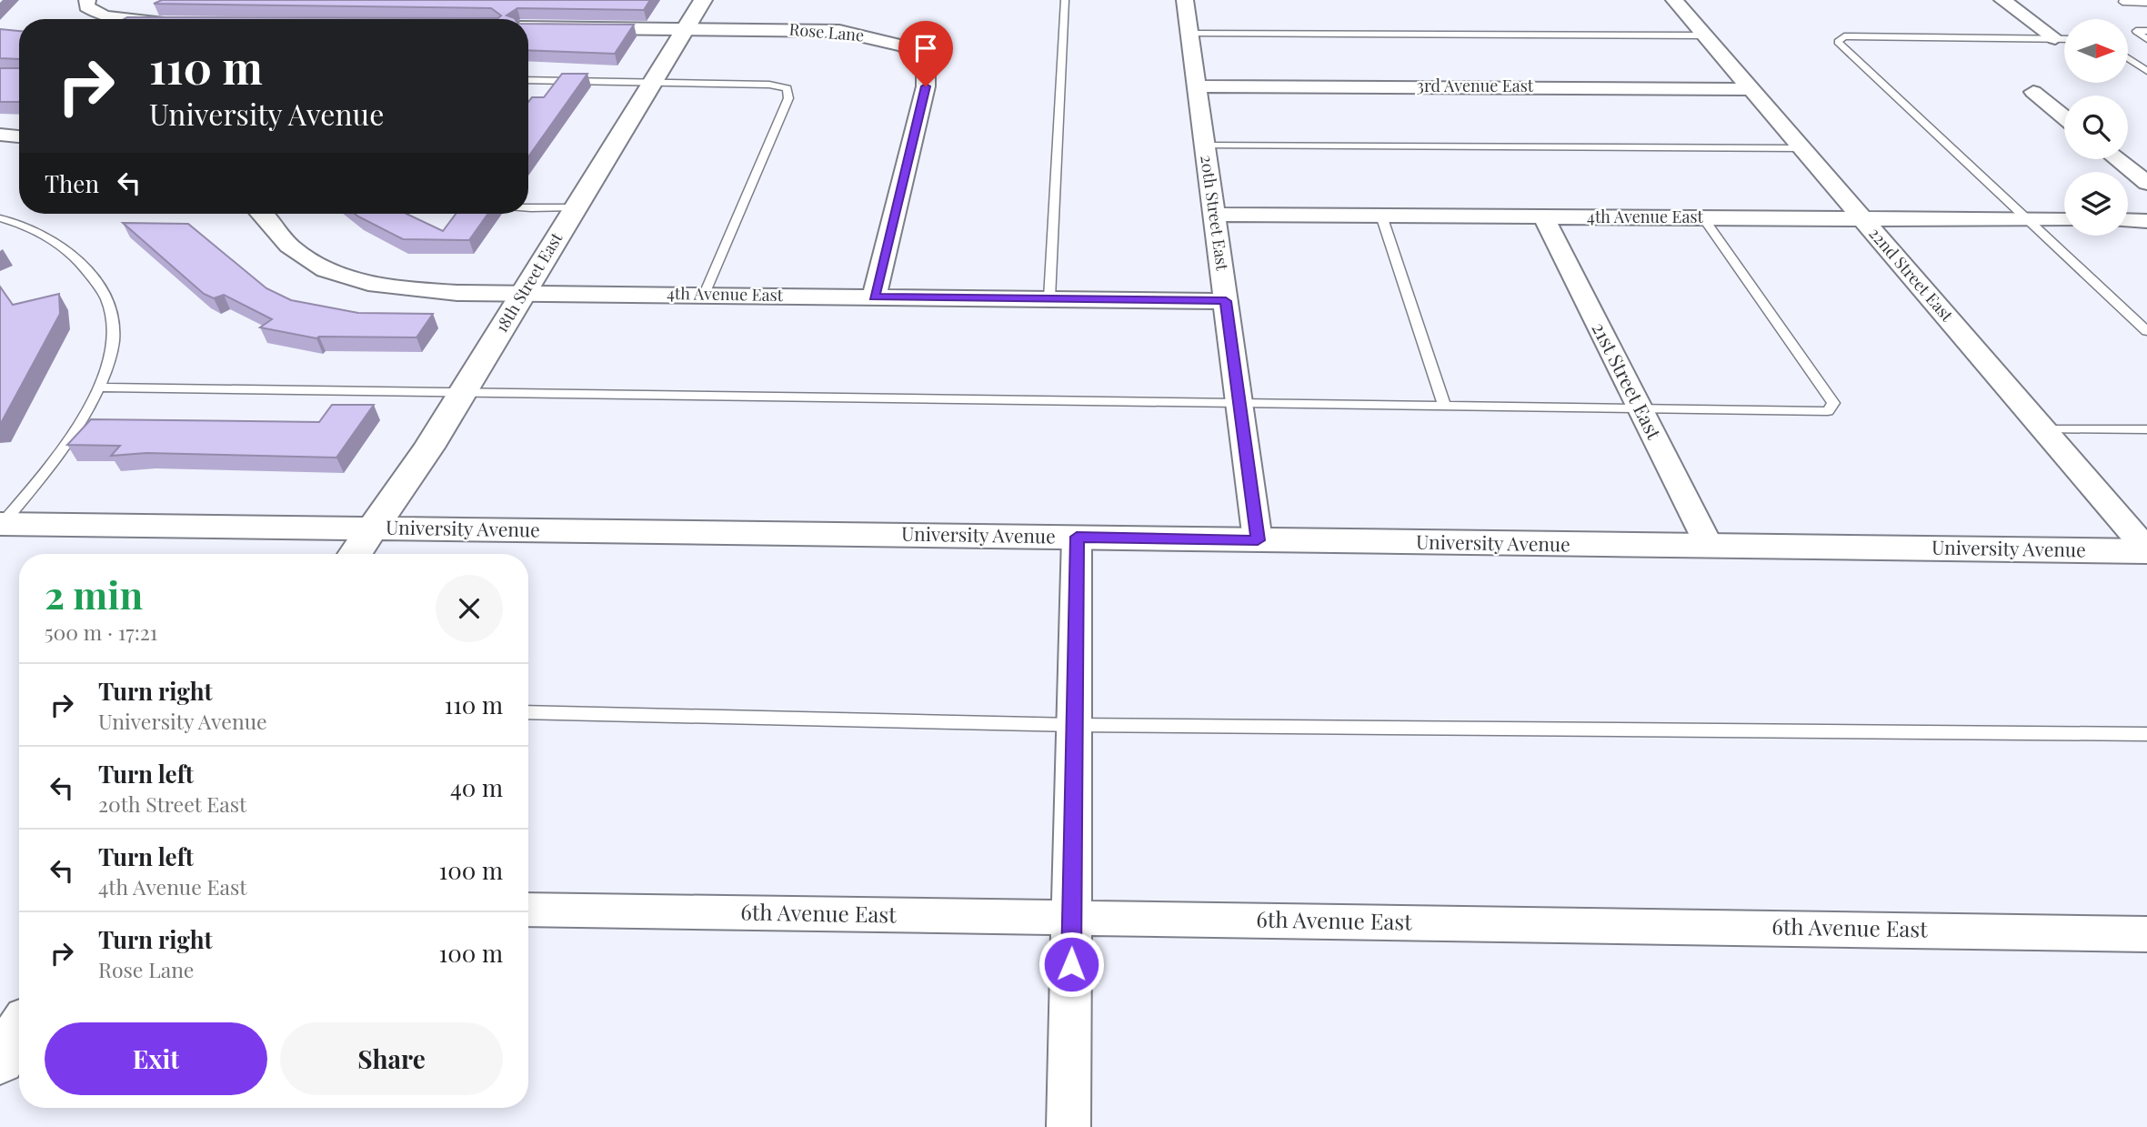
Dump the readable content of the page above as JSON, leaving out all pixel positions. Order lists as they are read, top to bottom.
{
  "streets": {
    "street": [
      "Rose Lane",
      "3rd Avenue East",
      "20th Street East",
      "4th Avenue East",
      "22nd Street East",
      "18th Street East",
      "21st Street East",
      "University Avenue",
      "6th Avenue East"
    ]
  },
  "crossings": [
    ["Rose Lane", "4th Avenue East"],
    ["Rose Lane", "18th Street East"],
    ["3rd Avenue East", "20th Street East"],
    ["3rd Avenue East", "22nd Street East"],
    ["20th Street East", "4th Avenue East"],
    ["20th Street East", "University Avenue"],
    ["4th Avenue East", "22nd Street East"],
    ["4th Avenue East", "18th Street East"],
    ["4th Avenue East", "21st Street East"],
    ["22nd Street East", "University Avenue"],
    ["18th Street East", "University Avenue"],
    ["21st Street East", "University Avenue"]
  ],
  "north": "right",
  "page": {
    "turn": ["110 m", "University Avenue"],
    "then": "Then",
    "heading": ["2 min", "500 m · 17:21"],
    "list": [
      {
        "name": "Turn right",
        "note": "University Avenue",
        "value": "110 m"
      },
      {
        "name": "Turn left",
        "note": "20th Street East",
        "value": "40 m"
      },
      {
        "name": "Turn left",
        "note": "4th Avenue East",
        "value": "100 m"
      },
      {
        "name": "Turn right",
        "note": "Rose Lane",
        "value": "100 m"
      }
    ],
    "buttons": ["Exit", "Share"]
  }
}
